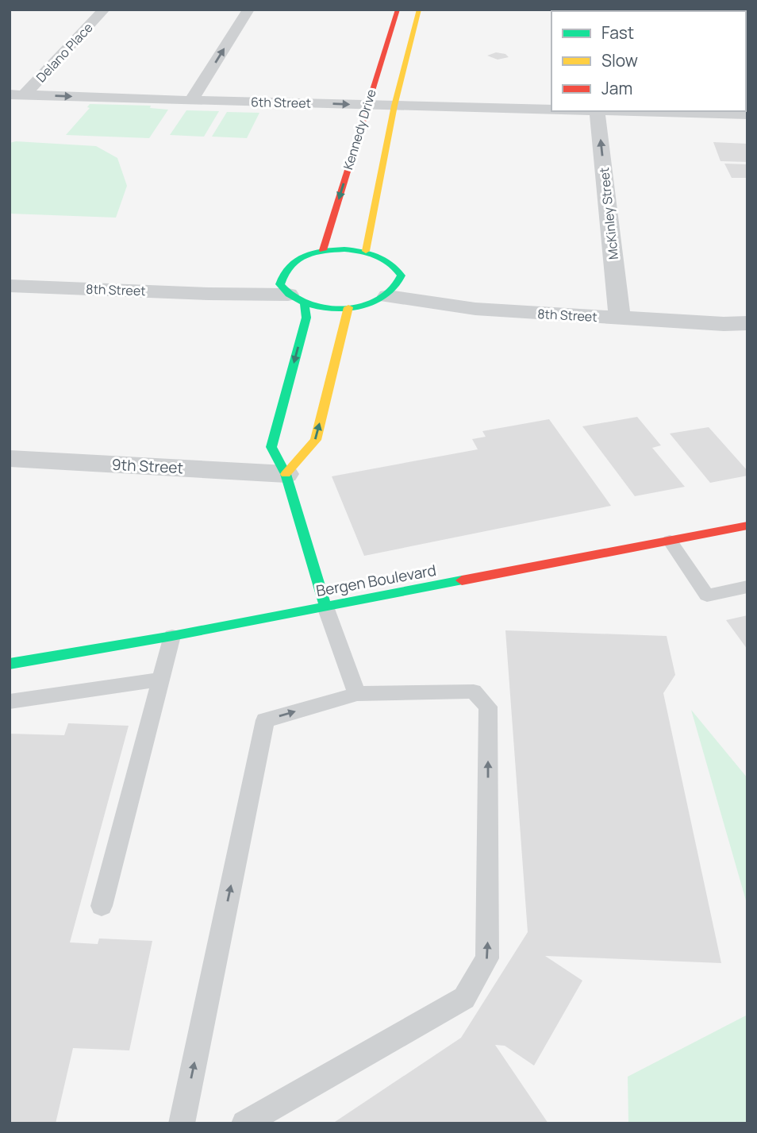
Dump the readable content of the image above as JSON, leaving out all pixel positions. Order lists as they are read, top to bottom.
{
  "streets": {
    "street": [
      "Delano Place",
      "6th Street",
      "Kennedy Drive",
      "McKinley Street",
      "8th Street",
      "9th Street",
      "Bergen Boulevard"
    ]
  },
  "crossings": [
    ["Delano Place", "6th Street"],
    ["6th Street", "Kennedy Drive"],
    ["McKinley Street", "8th Street"]
  ],
  "one_way": ["McKinley Street"],
  "legend": ["Fast", "Slow", "Jam"]
}
